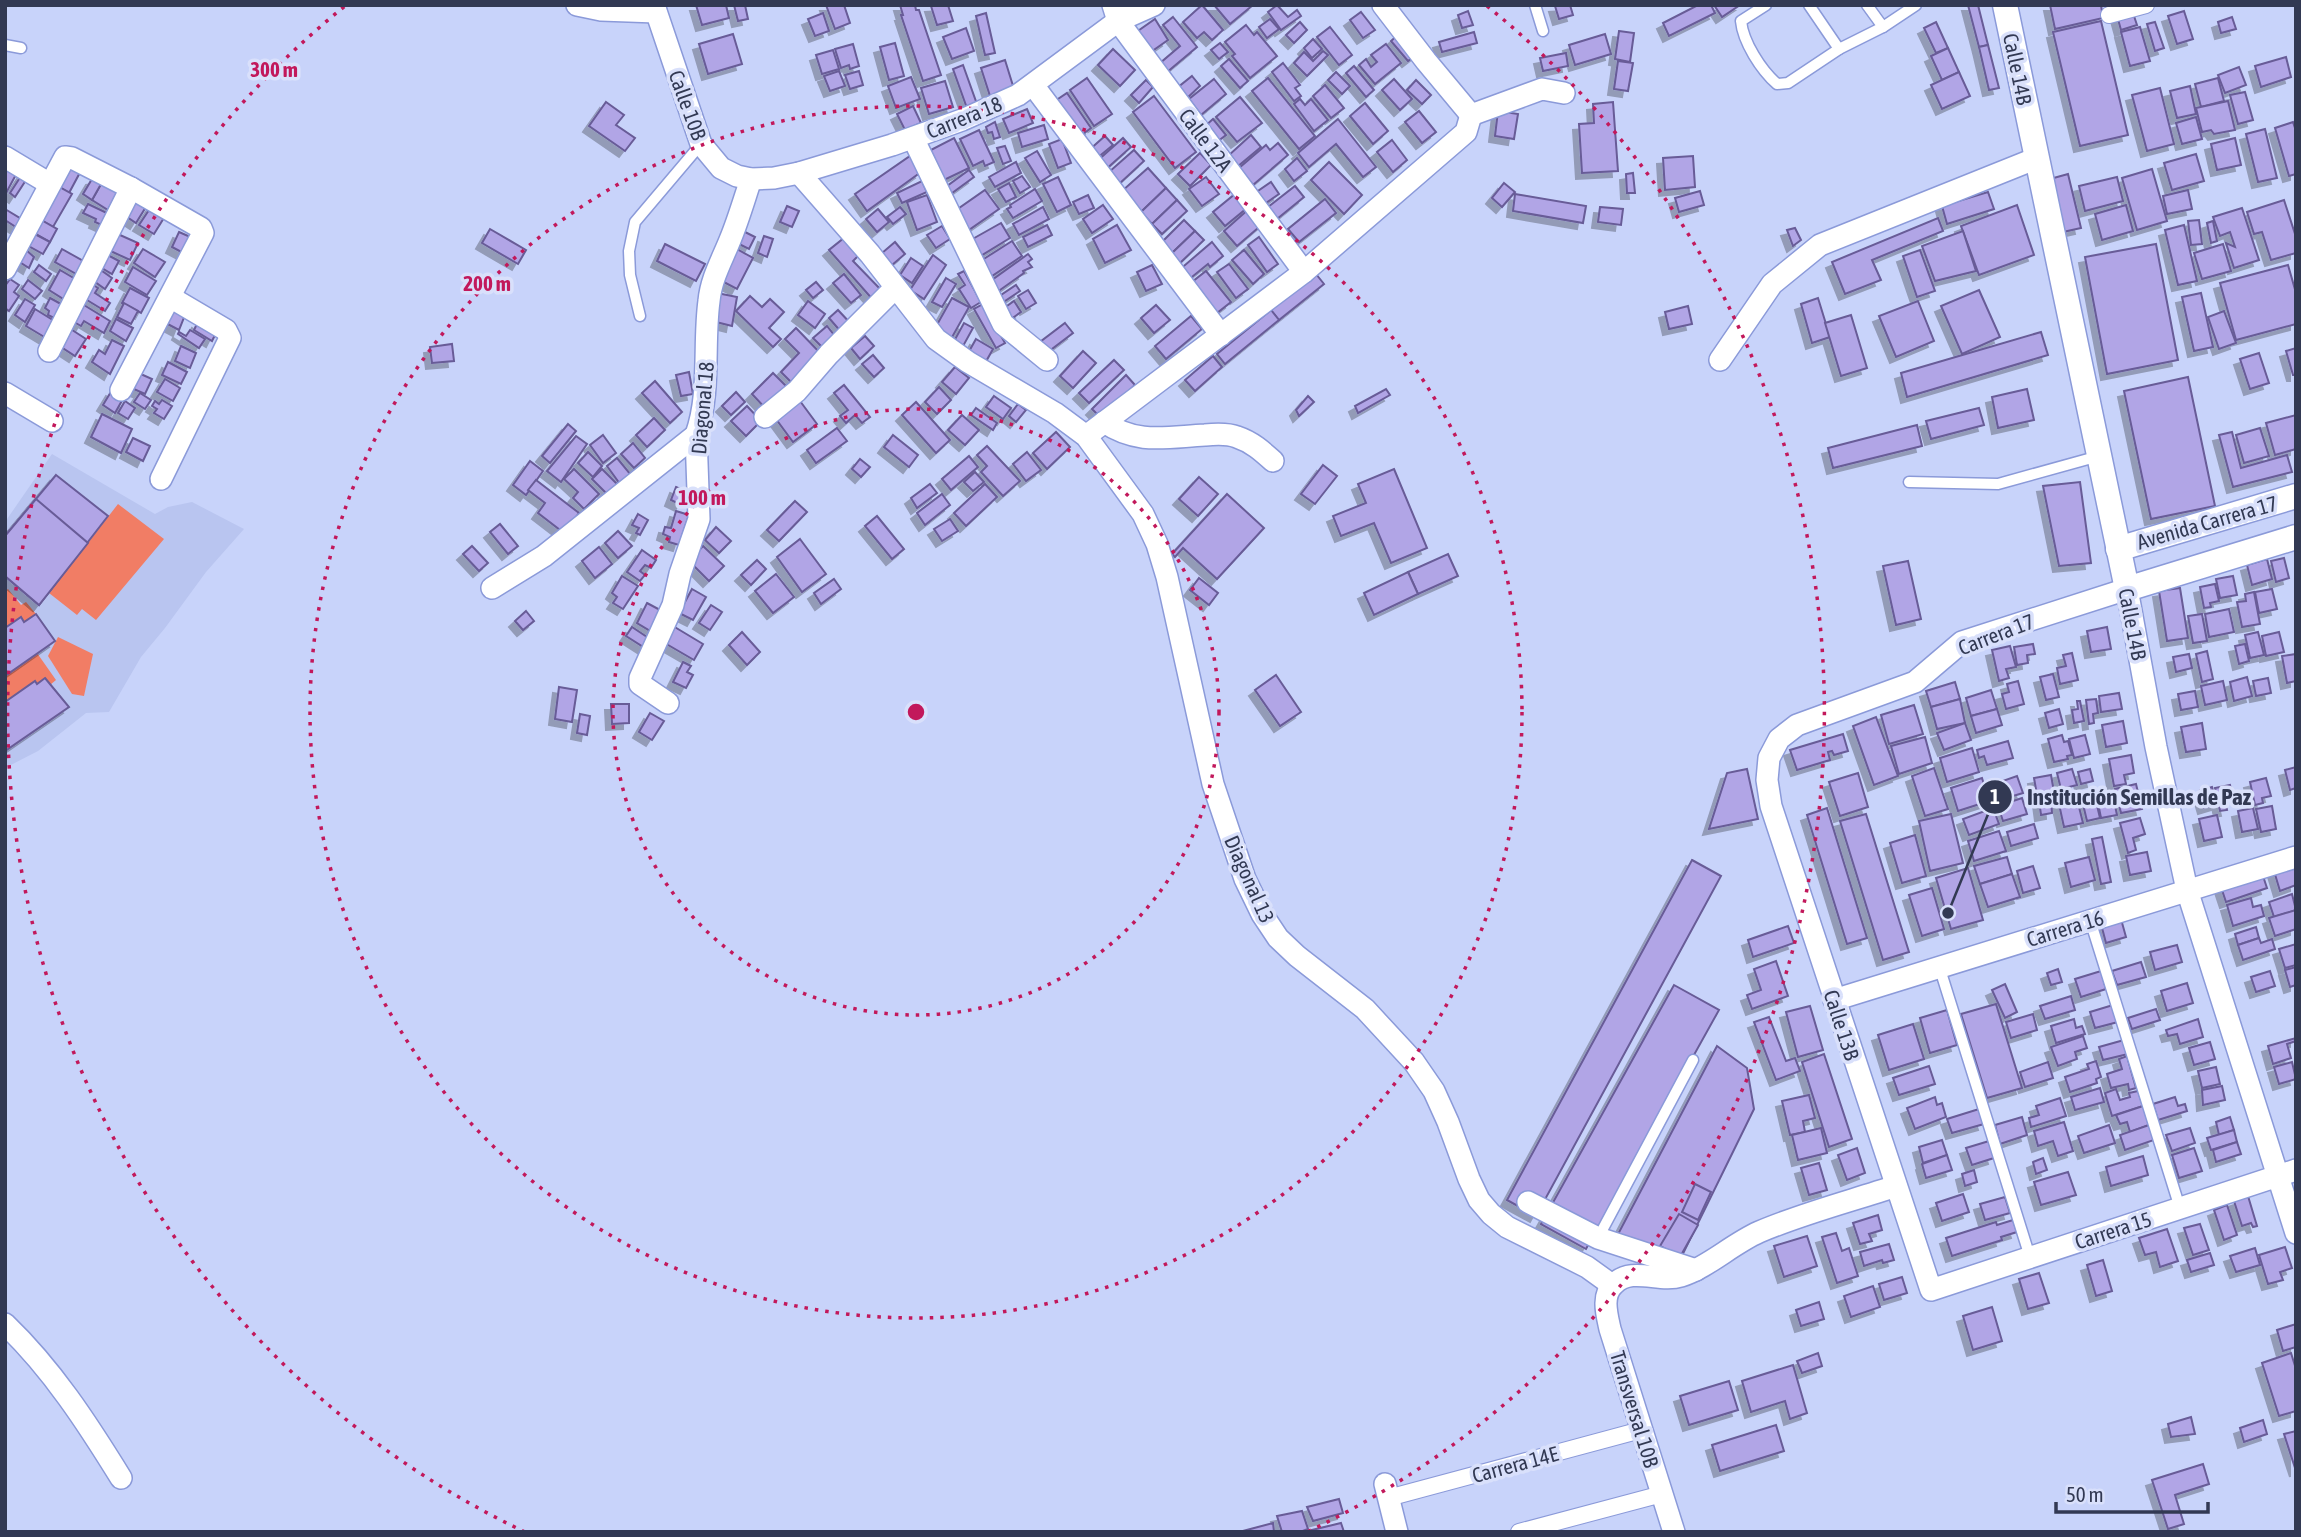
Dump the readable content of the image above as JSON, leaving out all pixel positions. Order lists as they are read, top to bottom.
{
  "streets": {
    "street": [
      "Calle 14B",
      "Calle 10B",
      "Carrera 18",
      "Calle 12A",
      "Diagonal 18",
      "Avenida Carrera 17",
      "Carrera 17",
      "Diagonal 13",
      "Carrera 16",
      "Calle 13B",
      "Carrera 15",
      "Transversal 10B",
      "Carrera 14E"
    ]
  },
  "crossings": [
    ["Calle 14B", "Avenida Carrera 17"],
    ["Calle 14B", "Carrera 17"],
    ["Calle 14B", "Carrera 16"],
    ["Calle 14B", "Carrera 15"],
    ["Calle 10B", "Carrera 18"],
    ["Calle 10B", "Diagonal 18"],
    ["Carrera 18", "Calle 12A"],
    ["Carrera 18", "Diagonal 18"],
    ["Carrera 18", "Diagonal 13"],
    ["Avenida Carrera 17", "Carrera 17"],
    ["Carrera 17", "Calle 13B"],
    ["Diagonal 13", "Transversal 10B"],
    ["Carrera 16", "Calle 13B"],
    ["Calle 13B", "Carrera 15"],
    ["Transversal 10B", "Carrera 14E"]
  ],
  "places": ["Institución Semillas de Paz"],
  "scale_bar": "50 m",
  "rings": ["300 m", "200 m", "100 m"]
}
